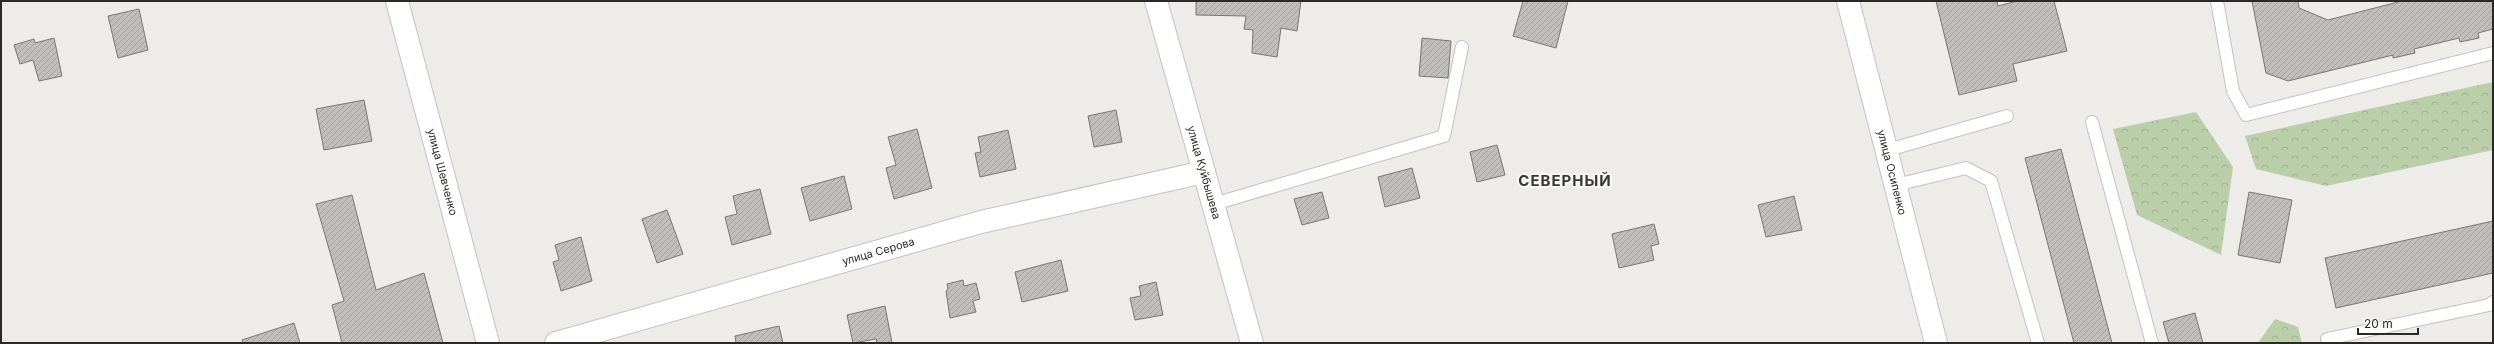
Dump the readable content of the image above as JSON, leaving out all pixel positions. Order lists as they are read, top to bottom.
{
  "streets": {
    "street": [
      "улица Шевченко",
      "улица Куйбышева",
      "улица Осипенко",
      "улица Серова"
    ]
  },
  "crossings": [
    ["улица Куйбышева", "улица Серова"]
  ],
  "districts": ["СЕВЕРНЫЙ"],
  "scale_bar": "20 m"
}
